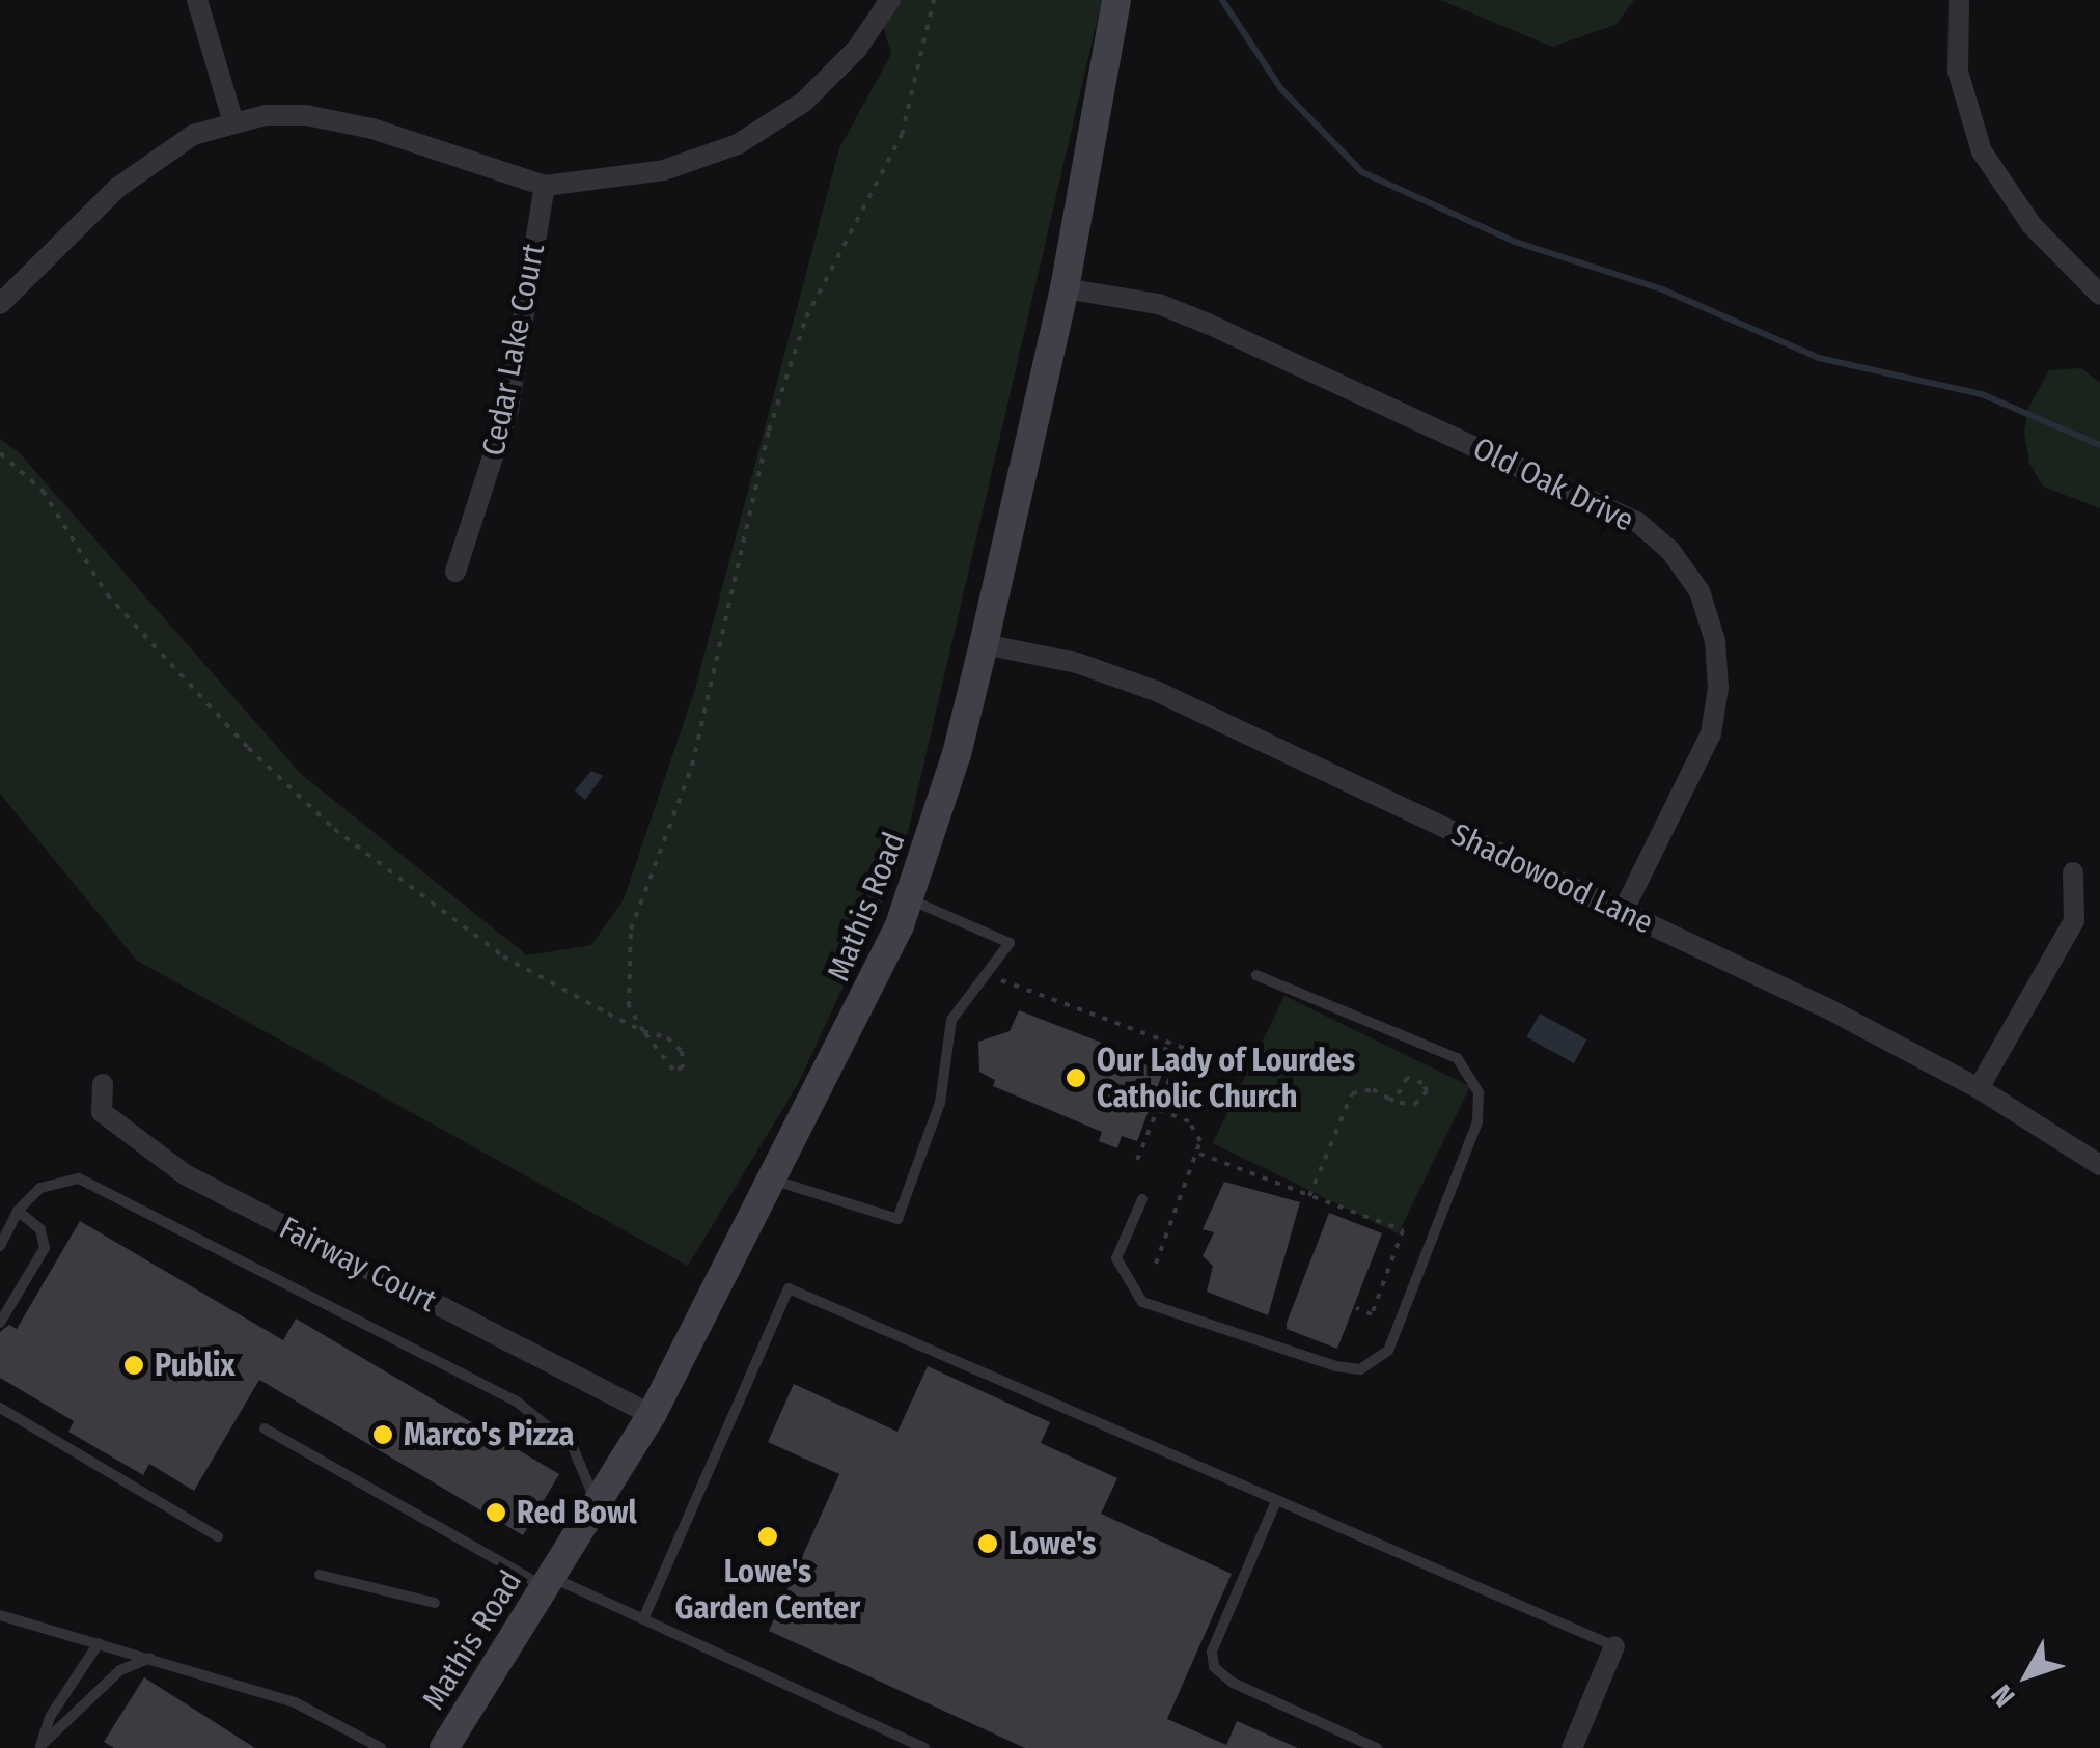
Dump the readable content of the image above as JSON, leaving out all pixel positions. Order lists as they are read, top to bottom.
{
  "streets": {
    "street": [
      "Cedar Lake Court",
      "Old Oak Drive",
      "Shadowood Lane",
      "Mathis Road",
      "Fairway Court"
    ]
  },
  "crossings": [
    ["Old Oak Drive", "Shadowood Lane"],
    ["Old Oak Drive", "Mathis Road"],
    ["Shadowood Lane", "Mathis Road"],
    ["Mathis Road", "Fairway Court"]
  ],
  "places": [
    "Our Lady of Lourdes Catholic Church",
    "Publix",
    "Marco's Pizza",
    "Red Bowl",
    "Lowe's Garden Center",
    "Lowe's"
  ],
  "north": "bottom left"
}
